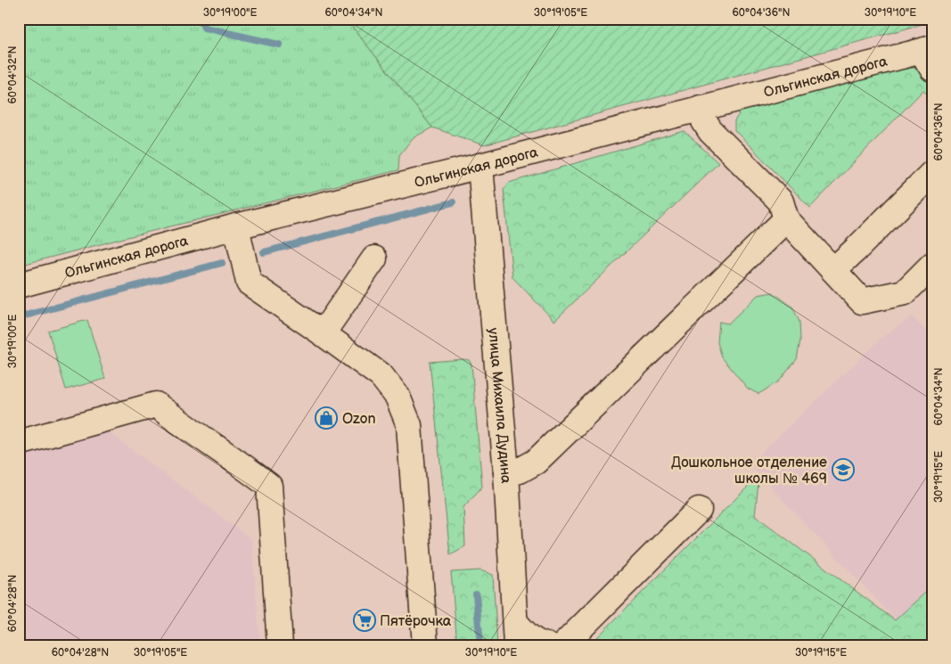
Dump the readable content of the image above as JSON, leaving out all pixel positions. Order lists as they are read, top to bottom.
{
  "streets": {
    "street": ["Ольгинская дорога", "улица Михаила Дудина"]
  },
  "crossings": [
    ["Ольгинская дорога", "улица Михаила Дудина"]
  ],
  "places": {
    "shop": ["Ozon"],
    "school or university": ["Дошкольное отделение школы № 469"],
    "supermarket": ["Пятёрочка"]
  },
  "coordinates": [
    "30°19'00\"E",
    "60°04'34\"N",
    "30°19'05\"E",
    "60°04'36\"N",
    "30°19'10\"E",
    "60°04'32\"N",
    "30°19'15\"E",
    "60°04'28\"N"
  ]
}
